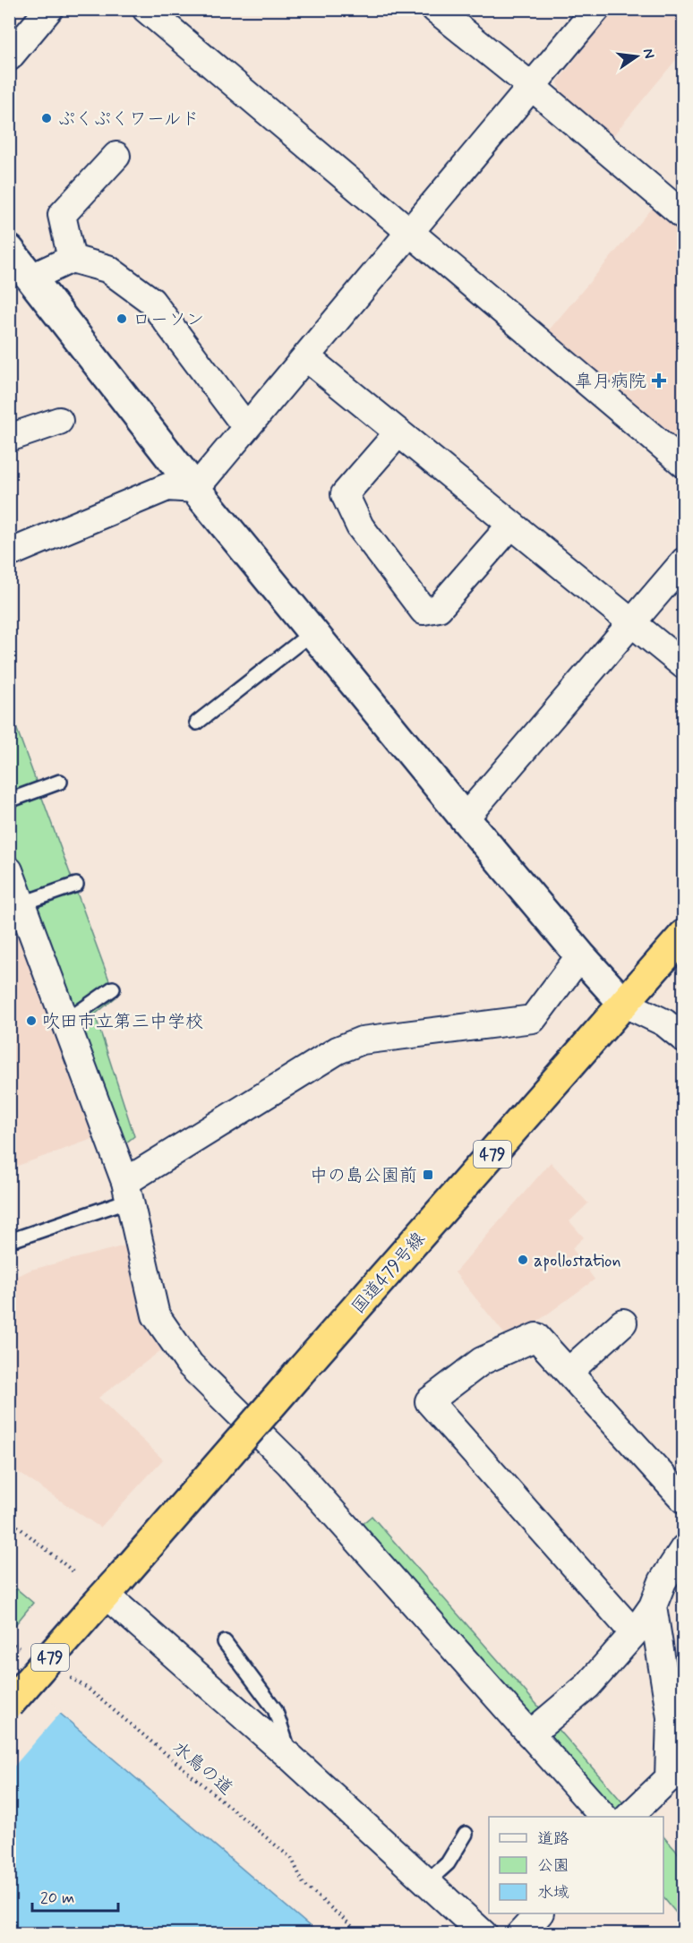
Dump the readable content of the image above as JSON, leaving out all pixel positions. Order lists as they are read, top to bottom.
{
  "streets": {
    "highway": ["479", "国道479号線"],
    "path": ["水鳥の道"]
  },
  "crossings": [
    ["479", "国道479号線"]
  ],
  "places": {
    "other": [
      "ぷくぷくワールド",
      "ローソン",
      "吹田市立第三中学校",
      "apollostation"
    ],
    "health": ["皐月病院"],
    "transit": ["中の島公園前"]
  },
  "legend": ["道路", "公園", "水域"],
  "scale_bar": "20 m",
  "north": "right"
}
